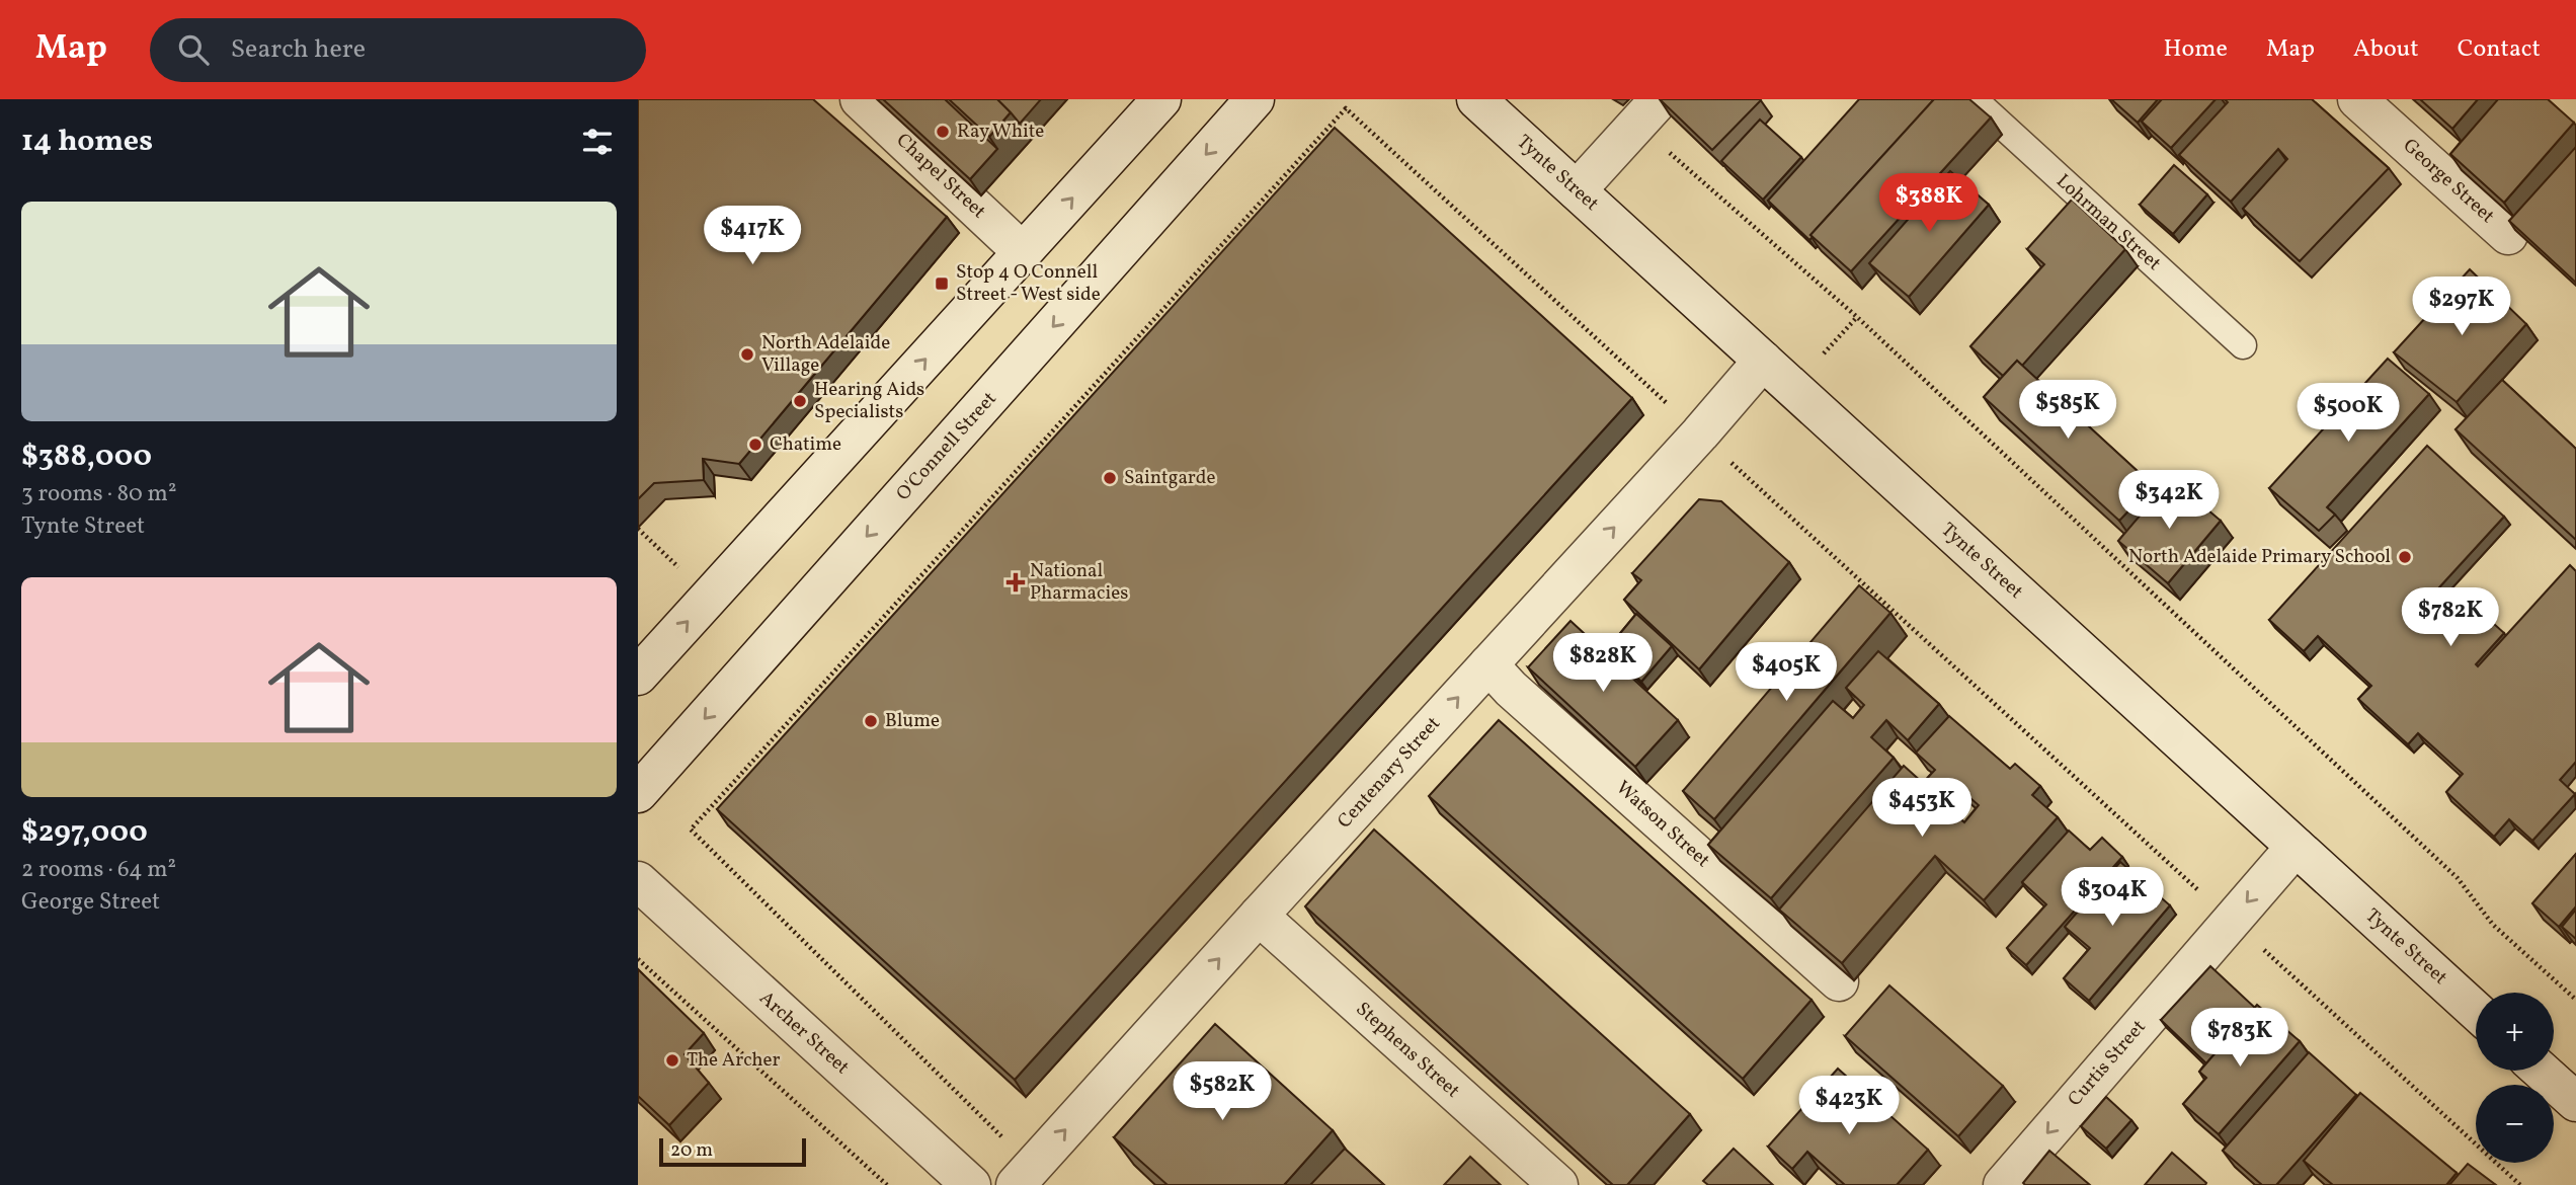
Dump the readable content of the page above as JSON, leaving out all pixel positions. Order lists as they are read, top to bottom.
{
  "streets": {
    "street": [
      "Tynte Street",
      "Chapel Street",
      "George Street",
      "O'Connell Street",
      "Centenary Street",
      "Watson Street",
      "Archer Street",
      "Stephens Street",
      "Curtis Street"
    ],
    "lane": ["Lohrman Street"]
  },
  "crossings": [
    ["Tynte Street", "Centenary Street"],
    ["Tynte Street", "Curtis Street"],
    ["Centenary Street", "Watson Street"],
    ["Centenary Street", "Stephens Street"]
  ],
  "one_way": ["Centenary Street", "Curtis Street"],
  "places": {
    "other": [
      "Ray White",
      "North Adelaide Village",
      "Hearing Aids Specialists",
      "Chatime",
      "Saintgarde",
      "North Adelaide Primary School",
      "Blume",
      "The Archer"
    ],
    "transit": ["Stop 4 O Connell Street - West side"],
    "health": ["National Pharmacies"]
  },
  "scale_bar": "20 m",
  "page": {
    "header": "Map",
    "search": "Search here",
    "nav": [
      "Home",
      "Map",
      "About",
      "Contact"
    ],
    "heading": "14 homes",
    "price": [
      "$388K",
      "$417K",
      "$297K",
      "$585K",
      "$500K",
      "$342K",
      "$782K",
      "$828K",
      "$405K",
      "$453K",
      "$304K",
      "$783K",
      "$582K",
      "$423K"
    ],
    "list": [
      {
        "name": "$388,000",
        "note": "3 rooms · 80 m² · Tynte Street"
      },
      {
        "name": "$297,000",
        "note": "2 rooms · 64 m² · George Street"
      }
    ],
    "map_buttons": ["+", "−"],
    "scale": "20 m"
  }
}
